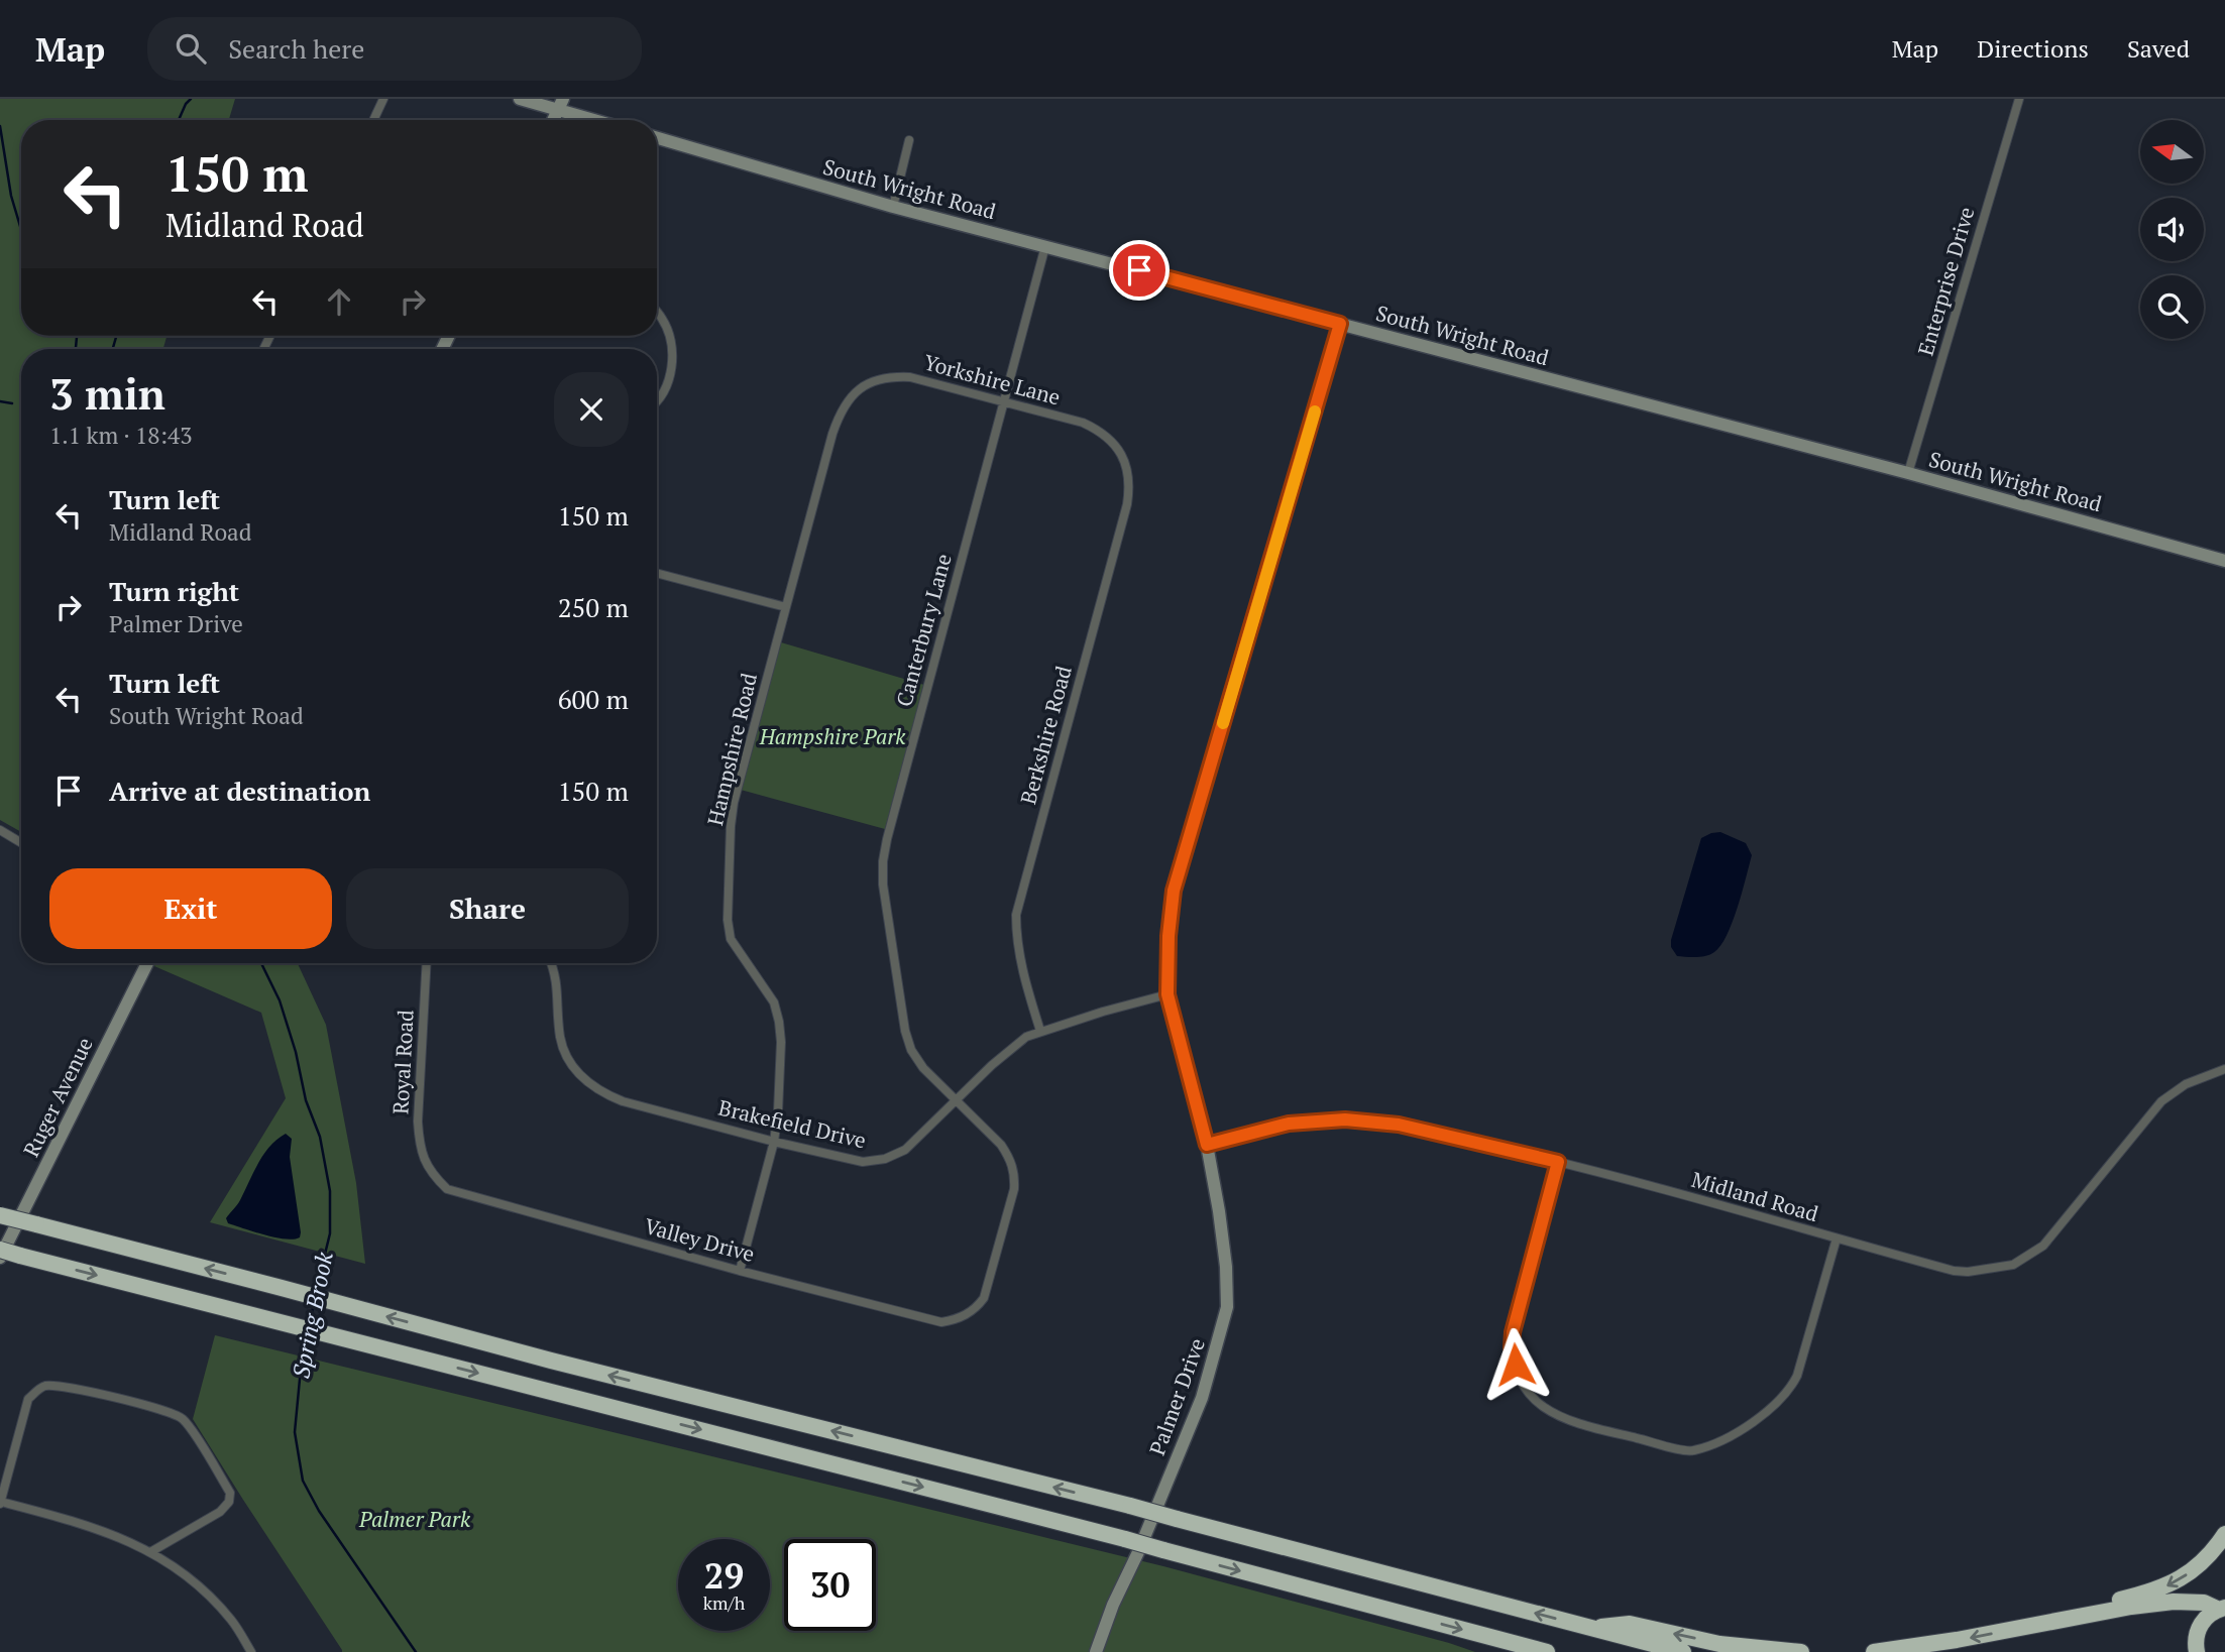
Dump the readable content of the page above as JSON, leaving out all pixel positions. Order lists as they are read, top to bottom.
{
  "streets": {
    "street": [
      "South Wright Road",
      "Enterprise Drive",
      "Yorkshire Lane",
      "Canterbury Lane",
      "Berkshire Road",
      "Hampshire Road",
      "Royal Road",
      "Ruger Avenue",
      "Brakefield Drive",
      "Midland Road",
      "Valley Drive",
      "Palmer Drive"
    ]
  },
  "crossings": [
    ["South Wright Road", "Enterprise Drive"],
    ["South Wright Road", "Canterbury Lane"],
    ["South Wright Road", "Palmer Drive"],
    ["Yorkshire Lane", "Canterbury Lane"],
    ["Yorkshire Lane", "Berkshire Road"],
    ["Yorkshire Lane", "Hampshire Road"],
    ["Canterbury Lane", "Brakefield Drive"],
    ["Canterbury Lane", "Valley Drive"],
    ["Berkshire Road", "Brakefield Drive"],
    ["Hampshire Road", "Brakefield Drive"],
    ["Hampshire Road", "Valley Drive"],
    ["Royal Road", "Valley Drive"],
    ["Brakefield Drive", "Palmer Drive"],
    ["Midland Road", "Palmer Drive"]
  ],
  "water": ["Spring Brook"],
  "parks": ["Hampshire Park", "Palmer Park"],
  "north": "left",
  "page": {
    "header": "Map",
    "search": "Search here",
    "nav": ["Map", "Directions", "Saved"],
    "turn": ["150 m", "Midland Road"],
    "heading": ["3 min", "1.1 km · 18:43"],
    "list": [
      {
        "name": "Turn left",
        "note": "Midland Road",
        "value": "150 m"
      },
      {
        "name": "Turn right",
        "note": "Palmer Drive",
        "value": "250 m"
      },
      {
        "name": "Turn left",
        "note": "South Wright Road",
        "value": "600 m"
      },
      {
        "name": "Arrive at destination",
        "value": "150 m"
      }
    ],
    "buttons": ["Exit", "Share"],
    "speed": "29 km/h",
    "limit": "30"
  }
}
